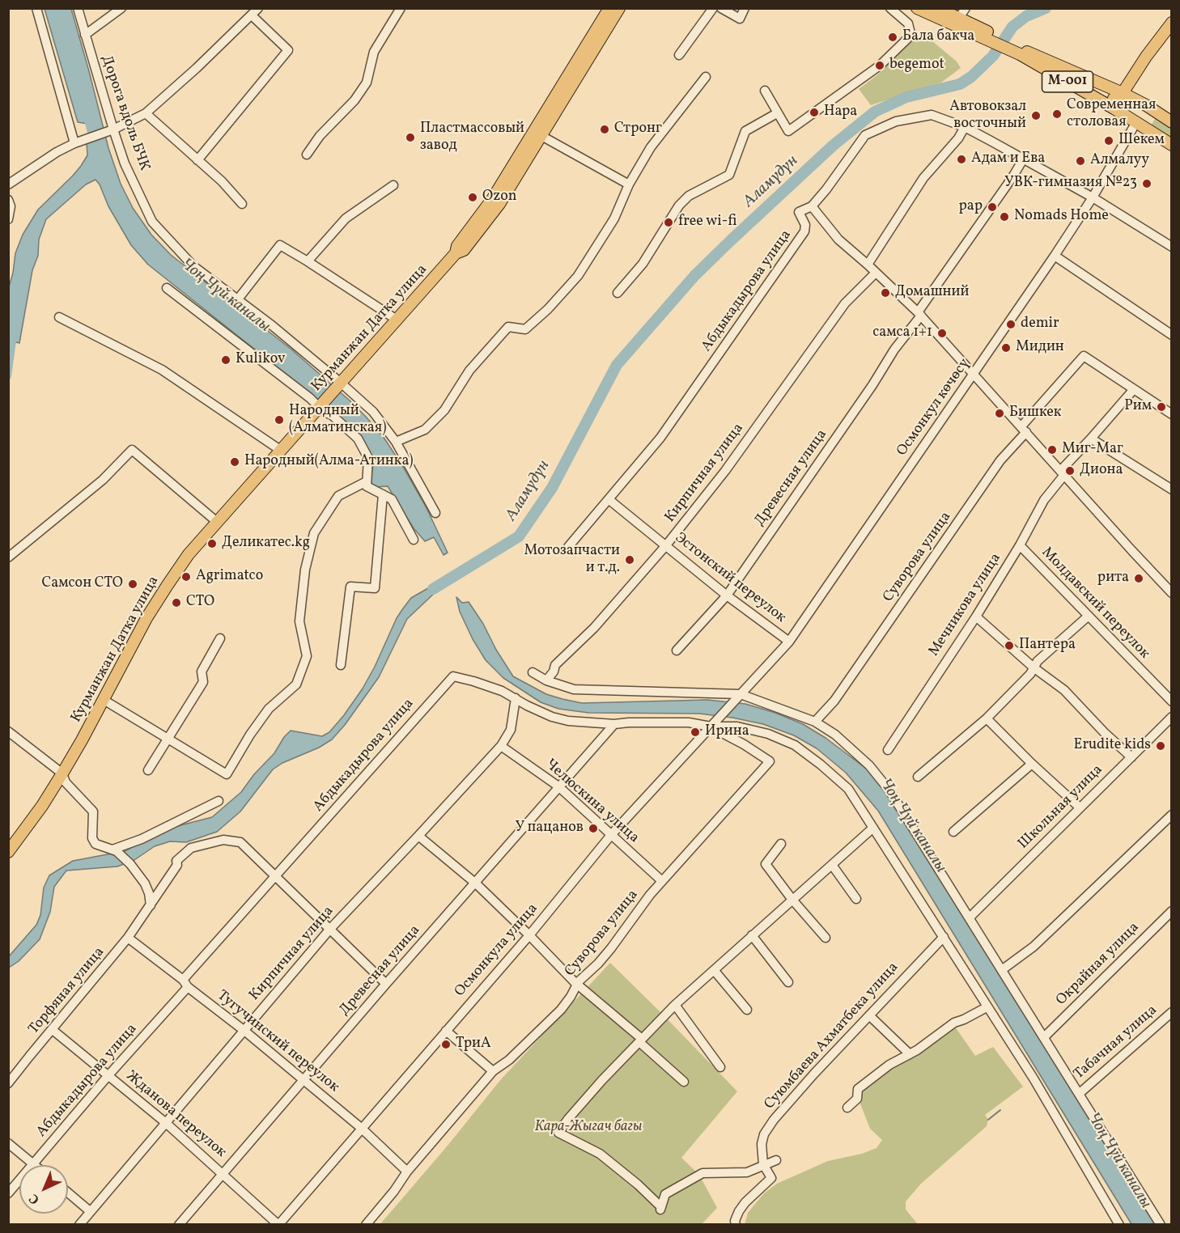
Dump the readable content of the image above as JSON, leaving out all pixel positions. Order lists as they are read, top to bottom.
{
  "streets": {
    "main road": ["М-001", "Курманжан Датка улица"],
    "street": [
      "Дорога вдоль БЧК",
      "Абдыкадырова улица",
      "Осмонкул көчөсү",
      "Кирпичная улица",
      "Древесная улица",
      "Суворова улица",
      "Эстонский переулок",
      "Молдавский переулок",
      "Мечникова улица",
      "Челюскина улица",
      "Школьная улица",
      "Осмонкула улица",
      "Окрайная улица",
      "Торфяная улица",
      "Суюмбаева Ахматбека улица",
      "Тугучинский переулок",
      "Табачная улица",
      "Жданова переулок"
    ]
  },
  "crossings": [
    ["М-001", "Осмонкул көчөсү"],
    ["Дорога вдоль БЧК", "Курманжан Датка улица"],
    ["Абдыкадырова улица", "Осмонкул көчөсү"],
    ["Абдыкадырова улица", "Кирпичная улица"],
    ["Абдыкадырова улица", "Древесная улица"],
    ["Абдыкадырова улица", "Суворова улица"],
    ["Абдыкадырова улица", "Эстонский переулок"],
    ["Абдыкадырова улица", "Осмонкула улица"],
    ["Абдыкадырова улица", "Торфяная улица"],
    ["Абдыкадырова улица", "Тугучинский переулок"],
    ["Абдыкадырова улица", "Жданова переулок"],
    ["Осмонкул көчөсү", "Эстонский переулок"],
    ["Осмонкул көчөсү", "Осмонкула улица"],
    ["Кирпичная улица", "Эстонский переулок"],
    ["Кирпичная улица", "Челюскина улица"],
    ["Кирпичная улица", "Тугучинский переулок"],
    ["Кирпичная улица", "Жданова переулок"],
    ["Древесная улица", "Эстонский переулок"],
    ["Древесная улица", "Челюскина улица"],
    ["Древесная улица", "Тугучинский переулок"],
    ["Древесная улица", "Жданова переулок"],
    ["Суворова улица", "Мечникова улица"],
    ["Суворова улица", "Челюскина улица"],
    ["Суворова улица", "Осмонкула улица"],
    ["Суворова улица", "Тугучинский переулок"],
    ["Молдавский переулок", "Мечникова улица"],
    ["Челюскина улица", "Осмонкула улица"],
    ["Осмонкула улица", "Тугучинский переулок"],
    ["Осмонкула улица", "Жданова переулок"],
    ["Торфяная улица", "Тугучинский переулок"],
    ["Торфяная улица", "Жданова переулок"]
  ],
  "water": ["Аламүдүн", "Чоң Чүй каналы"],
  "parks": ["Кара-Жыгач багы"],
  "places": [
    "Бала бакча",
    "begemot",
    "Нара",
    "Современная столовая",
    "Автовокзал восточный",
    "Стронг",
    "Пластмассовый завод",
    "Шекем",
    "Адам и Ева",
    "Алмалуу",
    "УВК-гимназия №23",
    "Ozon",
    "pap",
    "Nomads Home",
    "free wi-fi",
    "Домашний",
    "demir",
    "самса 1+1",
    "Мидин",
    "Kulikov",
    "Рим",
    "Бишкек",
    "Народный (Алматинская)",
    "Миг-Маг",
    "Народный(Алма-Атинка)",
    "Диона",
    "Деликатес.kg",
    "Мотозапчасти и т.д.",
    "Agrimatco",
    "рита",
    "Самсон СТО",
    "СТО",
    "Пантера",
    "Ирина",
    "Erudite kids",
    "У пацанов",
    "ТриА"
  ],
  "north": "bottom left"
}
